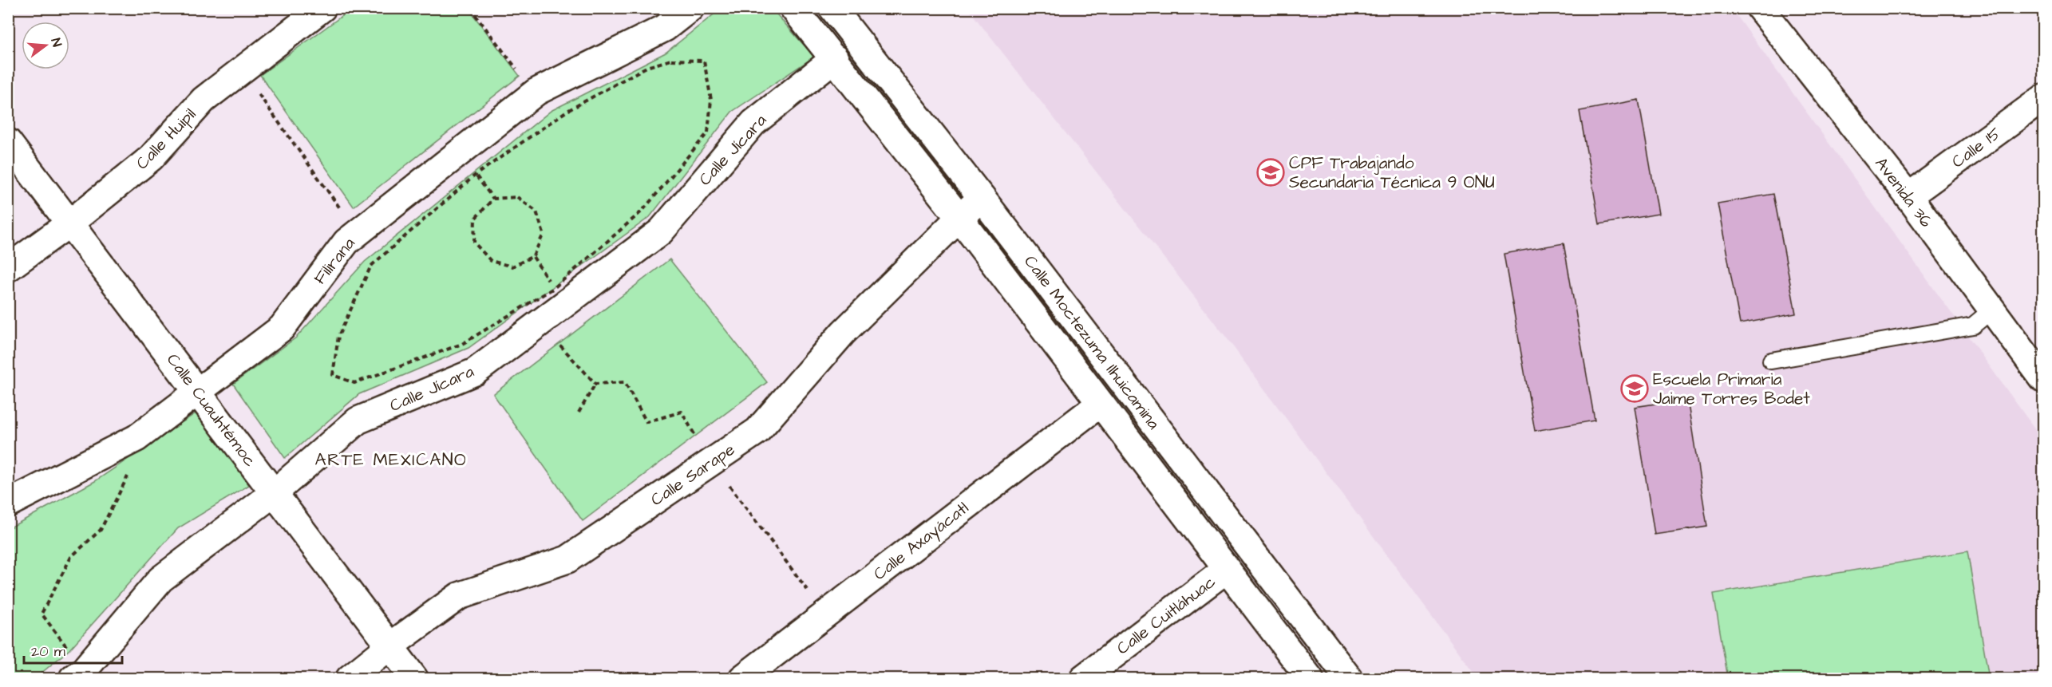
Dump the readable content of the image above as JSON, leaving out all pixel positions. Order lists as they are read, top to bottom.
{
  "streets": {
    "street": [
      "Calle Huipil",
      "Calle 15",
      "Calle Jícara",
      "Avenida 36",
      "Filirana",
      "Calle Moctezuma Ilhuicamina",
      "Calle Cuauhtémoc",
      "Calle Sarape",
      "Calle Axayácatl",
      "Calle Cuitláhuac"
    ]
  },
  "crossings": [
    ["Calle Huipil", "Calle Cuauhtémoc"],
    ["Calle 15", "Avenida 36"],
    ["Calle Jícara", "Calle Moctezuma Ilhuicamina"],
    ["Calle Jícara", "Calle Cuauhtémoc"],
    ["Filirana", "Calle Cuauhtémoc"],
    ["Calle Moctezuma Ilhuicamina", "Calle Sarape"],
    ["Calle Moctezuma Ilhuicamina", "Calle Axayácatl"],
    ["Calle Moctezuma Ilhuicamina", "Calle Cuitláhuac"],
    ["Calle Cuauhtémoc", "Calle Sarape"]
  ],
  "districts": ["ARTE MEXICANO"],
  "places": {
    "school or university": ["CPF Trabajando Secundaria Técnica 9 ONU", "Escuela Primaria Jaime Torres Bodet"]
  },
  "scale_bar": "20 m",
  "north": "right"
}
